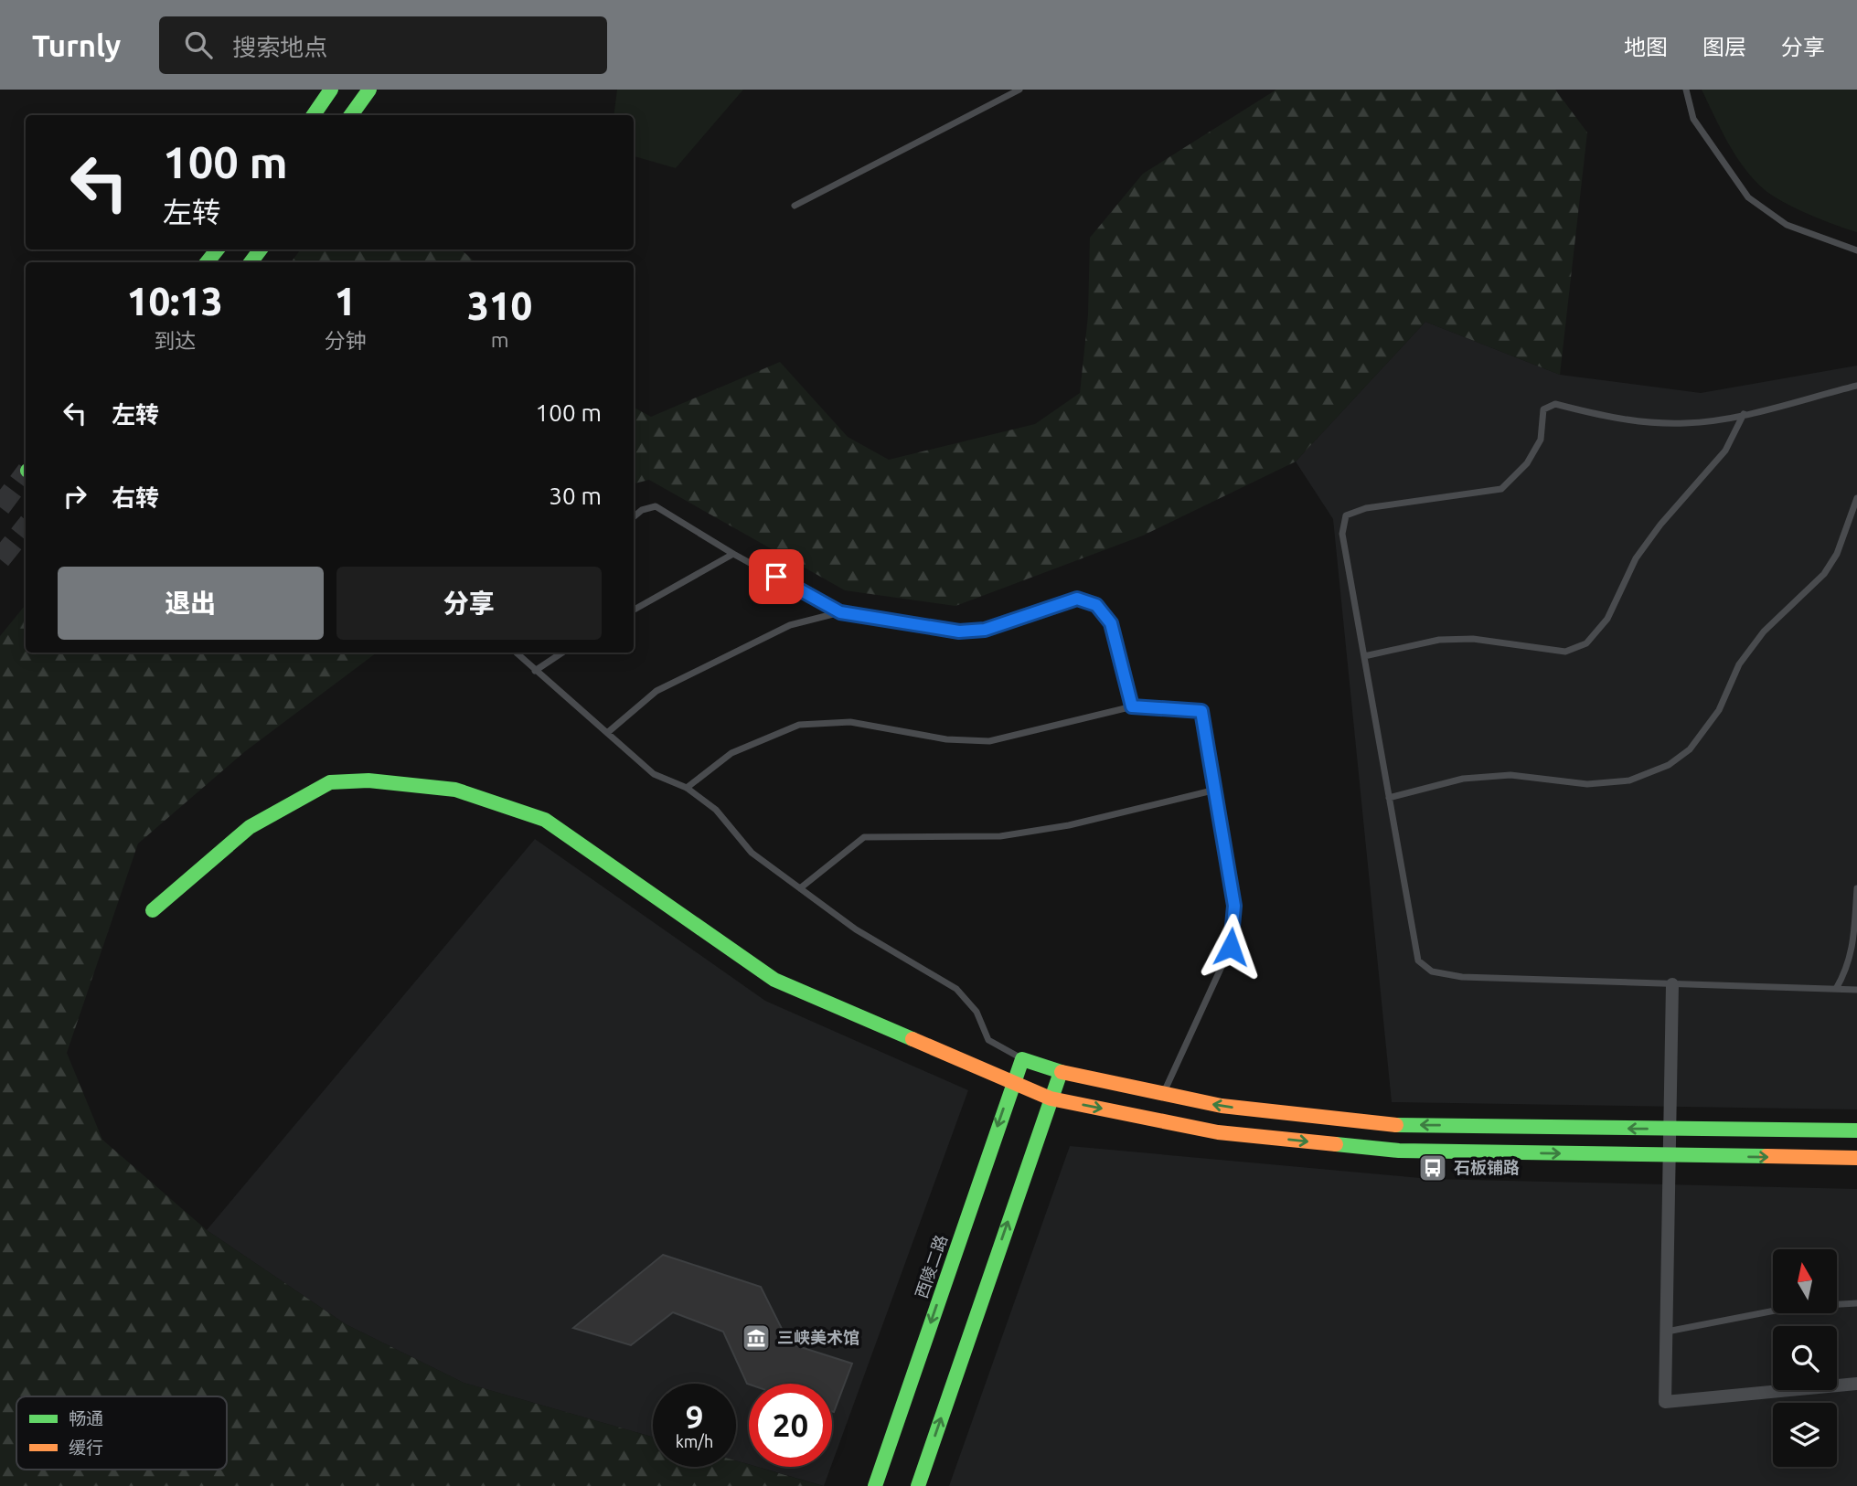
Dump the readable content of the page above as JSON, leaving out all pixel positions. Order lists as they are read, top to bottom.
{
  "streets": {
    "main road": ["西陵二路"]
  },
  "places": {
    "bus stop": ["石板铺路"],
    "museum": ["三峡美术馆"]
  },
  "legend": ["畅通", "缓行"],
  "north": "top",
  "page": {
    "header": "Turnly",
    "search": "搜索地点",
    "nav": ["地图", "图层", "分享"],
    "turn": ["100 m", "左转"],
    "eta": [
      "10:13",
      "到达",
      "1",
      "分钟",
      "310",
      "m"
    ],
    "list": [
      {
        "name": "左转",
        "value": "100 m"
      },
      {
        "name": "右转",
        "value": "30 m"
      }
    ],
    "buttons": ["退出", "分享"],
    "speed": "9 km/h",
    "limit": "20"
  }
}
